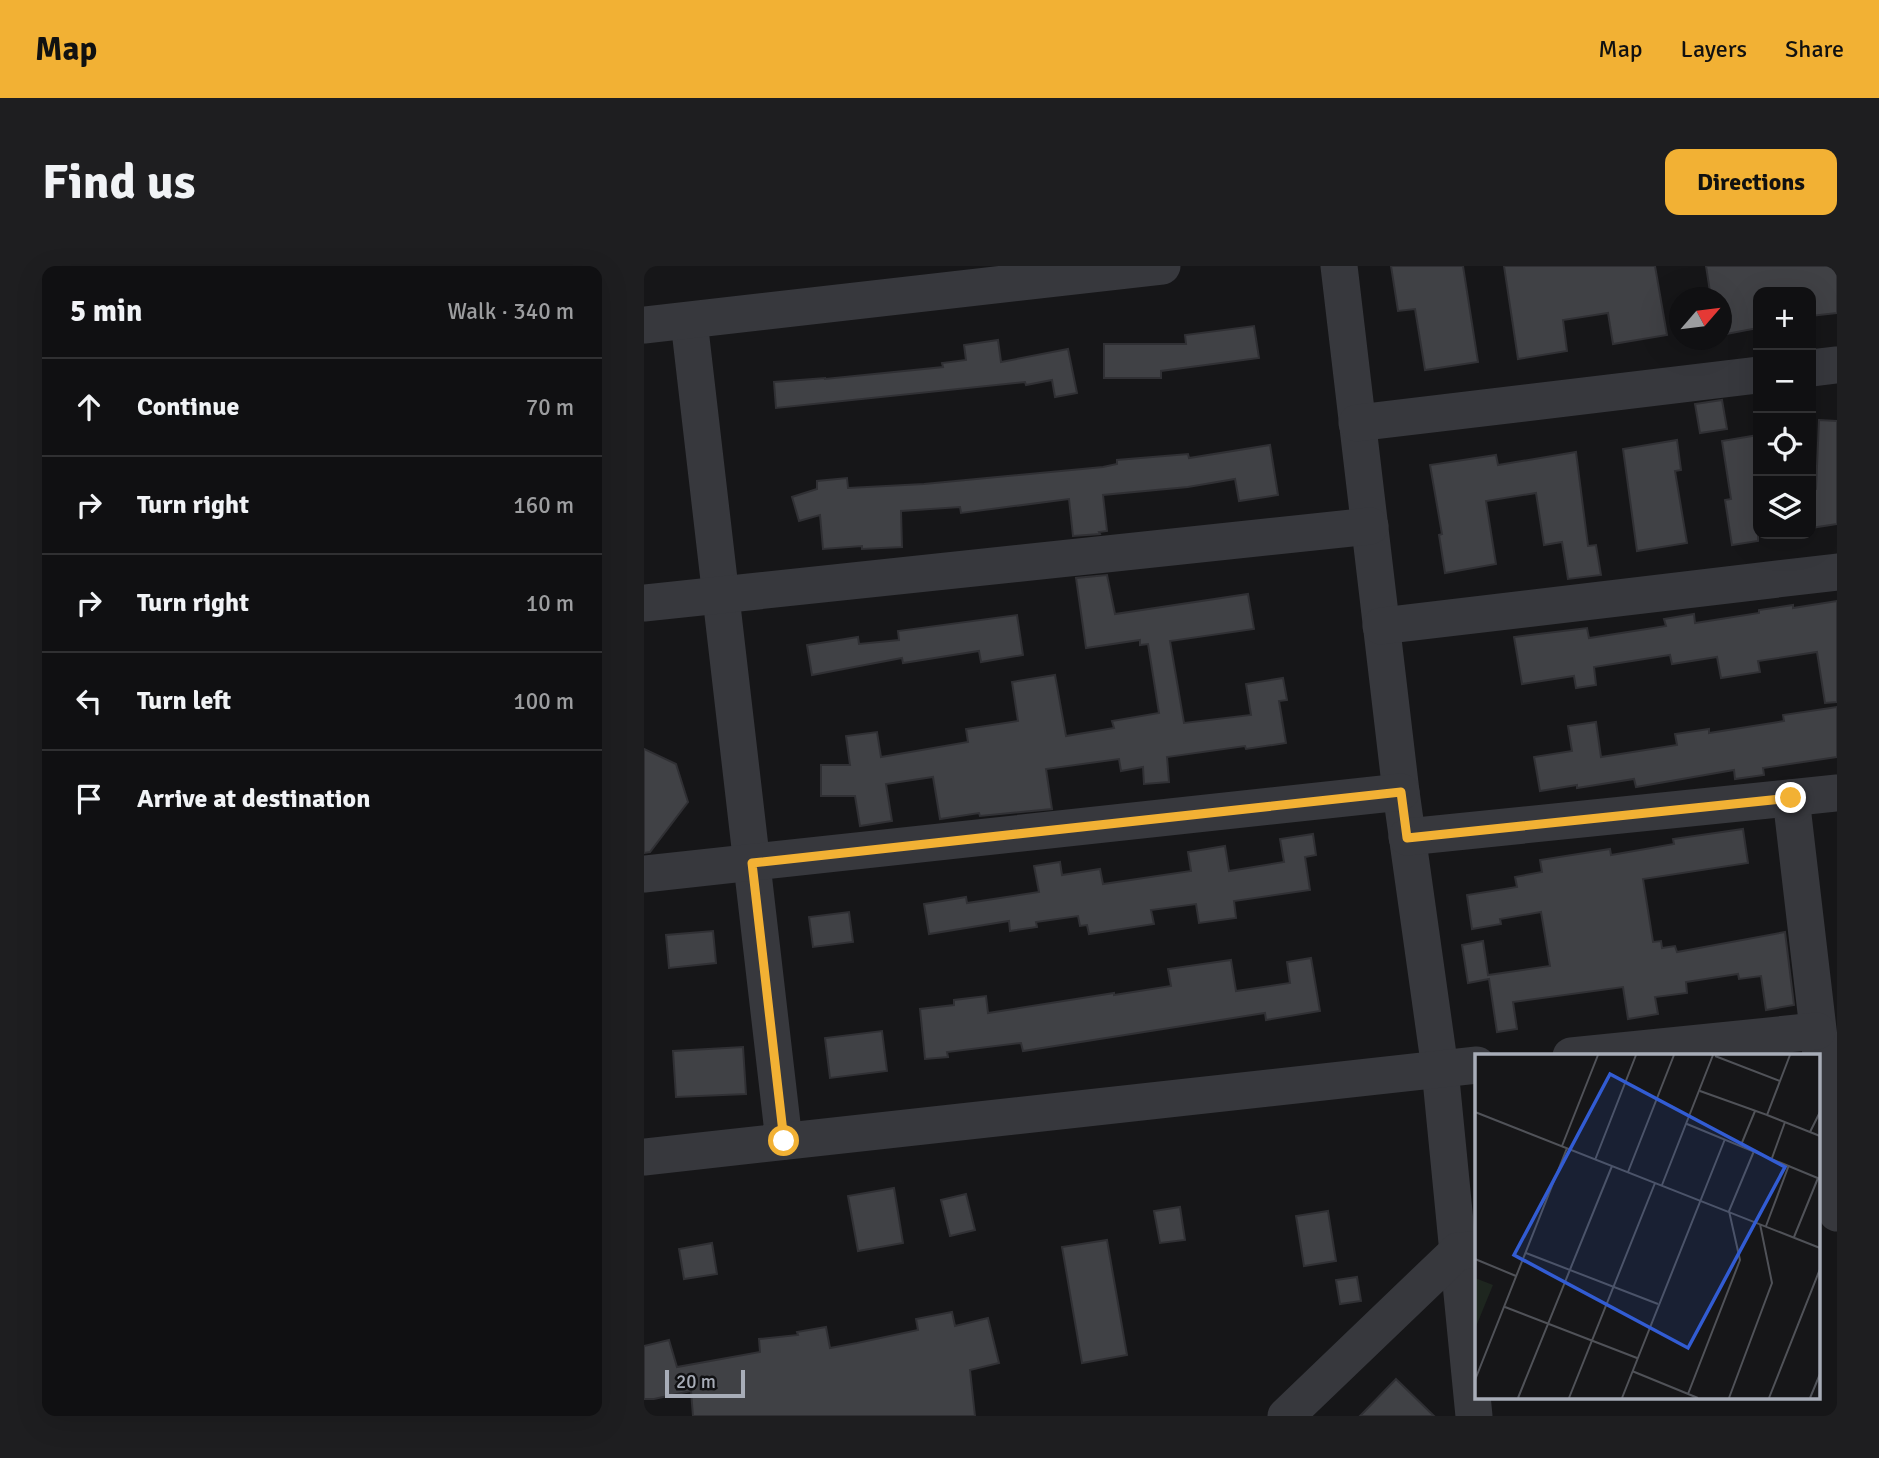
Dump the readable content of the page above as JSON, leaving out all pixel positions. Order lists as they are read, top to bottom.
{
  "scale_bar": "20 m",
  "north": "top right",
  "page": {
    "header": "Map",
    "nav": ["Map", "Layers", "Share"],
    "buttons": "Directions",
    "title": "Find us",
    "heading": ["5 min", "Walk · 340 m"],
    "map_buttons": ["+", "−"],
    "list": [
      ["Continue", "70 m"],
      ["Turn right", "160 m"],
      ["Turn right", "10 m"],
      ["Turn left", "100 m"],
      "Arrive at destination"
    ],
    "scale": "20 m"
  }
}
